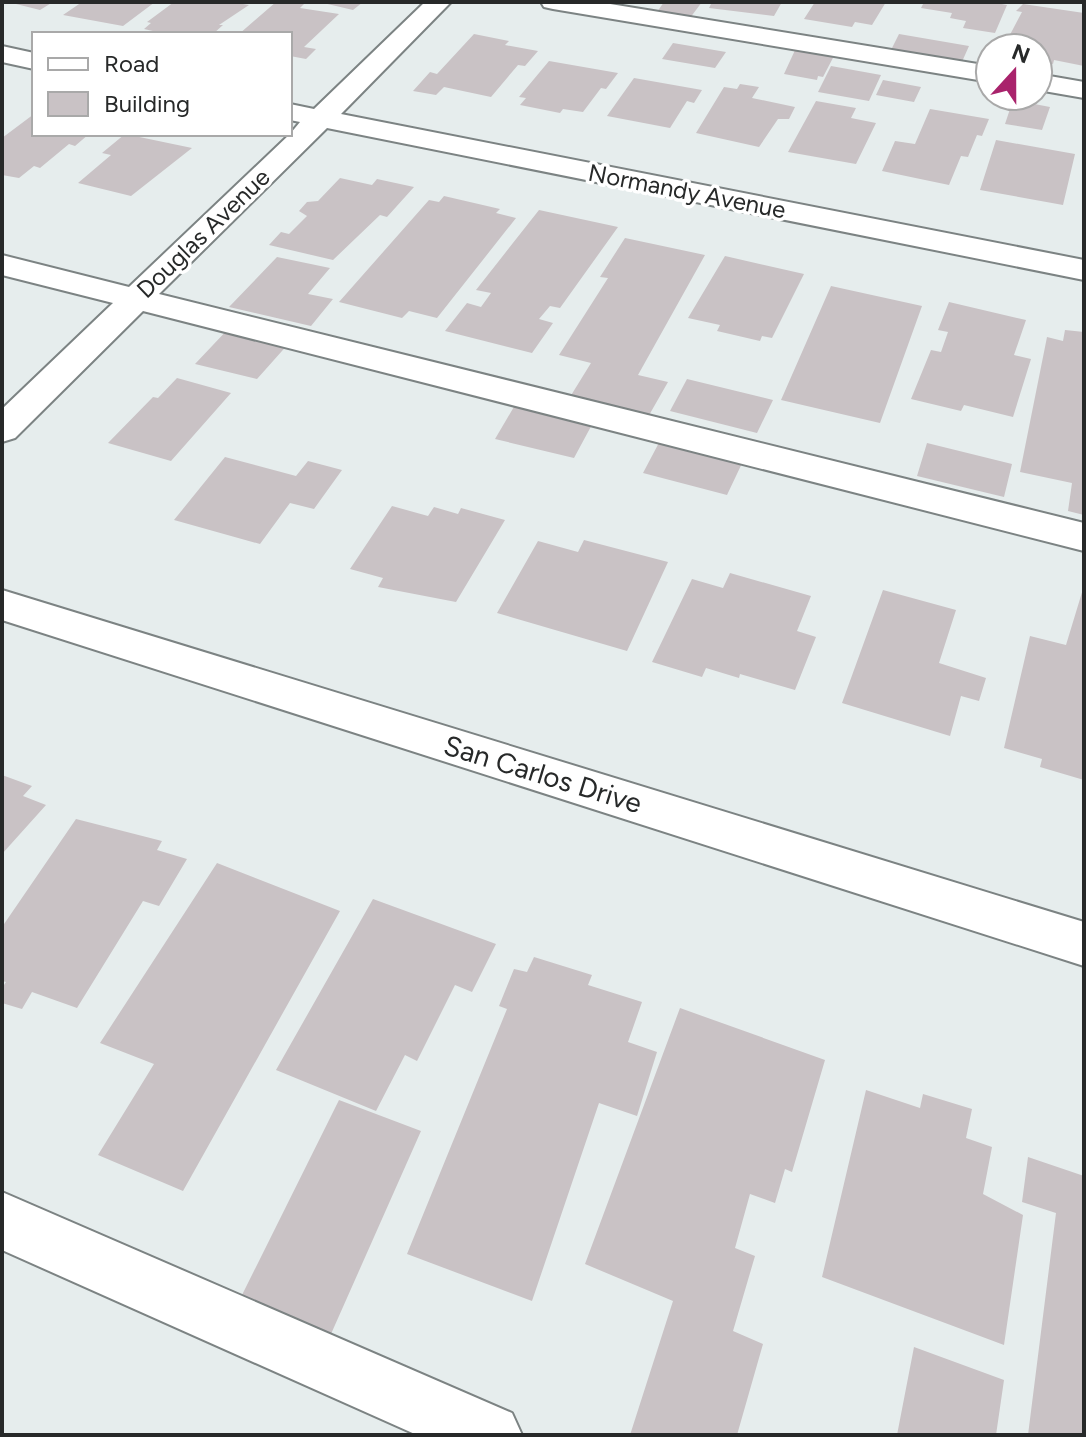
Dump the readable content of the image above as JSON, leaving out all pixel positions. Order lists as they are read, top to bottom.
{
  "streets": {
    "street": ["Normandy Avenue", "Douglas Avenue", "San Carlos Drive"]
  },
  "crossings": [
    ["Normandy Avenue", "Douglas Avenue"]
  ],
  "legend": ["Road", "Building"],
  "north": "top"
}
